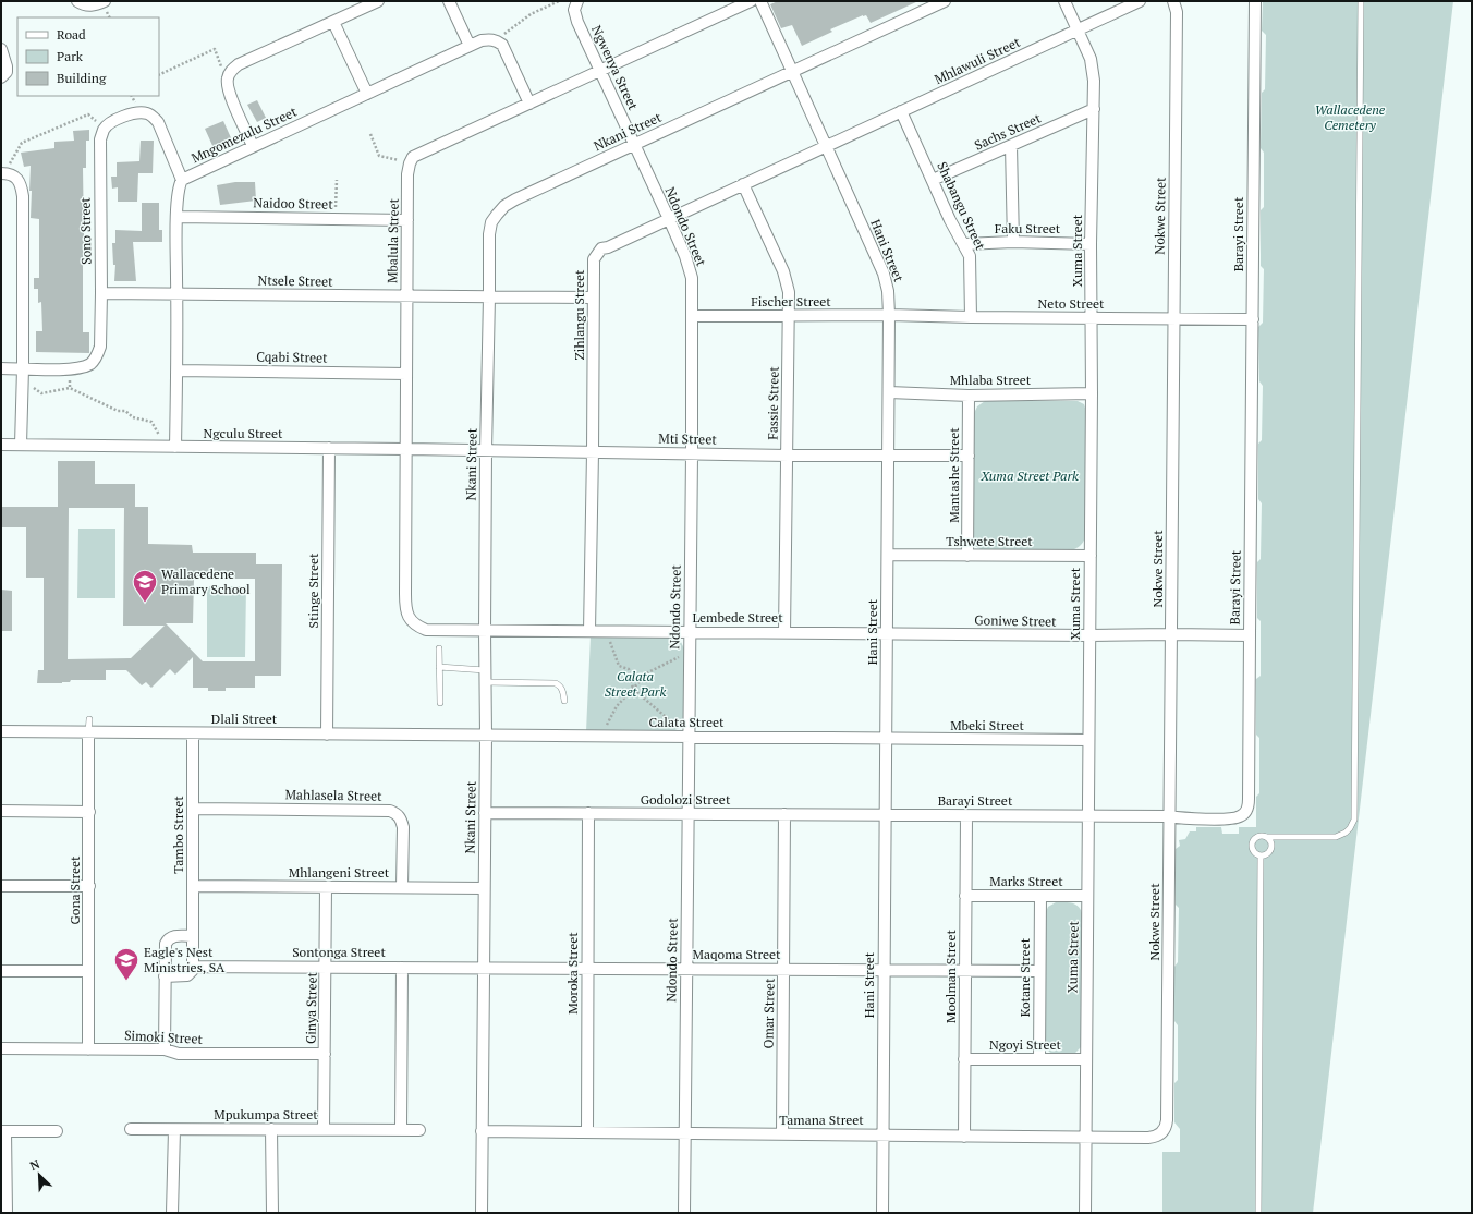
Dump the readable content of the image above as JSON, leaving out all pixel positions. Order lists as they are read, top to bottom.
{
  "streets": {
    "street": [
      "Mhlawuli Street",
      "Ngwenya Street",
      "Nkani Street",
      "Sachs Street",
      "Mngomezulu Street",
      "Naidoo Street",
      "Shabangu Street",
      "Nokwe Street",
      "Ndondo Street",
      "Faku Street",
      "Sono Street",
      "Barayi Street",
      "Mbalula Street",
      "Hani Street",
      "Xuma Street",
      "Ntsele Street",
      "Fischer Street",
      "Neto Street",
      "Zihlangu Street",
      "Cqabi Street",
      "Mhlaba Street",
      "Fassie Street",
      "Ngculu Street",
      "Mti Street",
      "Mantashe Street",
      "Tshwete Street",
      "Stinge Street",
      "Lembede Street",
      "Goniwe Street",
      "Dlali Street",
      "Calata Street",
      "Mbeki Street",
      "Mahlasela Street",
      "Godolozi Street",
      "Tambo Street",
      "Mhlangeni Street",
      "Marks Street",
      "Gona Street",
      "Sontonga Street",
      "Maqoma Street",
      "Moroka Street",
      "Moolman Street",
      "Kotane Street",
      "Ginya Street",
      "Omar Street",
      "Simoki Street",
      "Ngoyi Street",
      "Mpukumpa Street",
      "Tamana Street"
    ]
  },
  "crossings": [
    ["Mhlawuli Street", "Shabangu Street"],
    ["Mhlawuli Street", "Hani Street"],
    ["Mhlawuli Street", "Xuma Street"],
    ["Mhlawuli Street", "Zihlangu Street"],
    ["Ngwenya Street", "Nkani Street"],
    ["Ngwenya Street", "Ndondo Street"],
    ["Nkani Street", "Ndondo Street"],
    ["Nkani Street", "Mbalula Street"],
    ["Nkani Street", "Hani Street"],
    ["Nkani Street", "Ntsele Street"],
    ["Nkani Street", "Ngculu Street"],
    ["Nkani Street", "Mti Street"],
    ["Nkani Street", "Lembede Street"],
    ["Nkani Street", "Dlali Street"],
    ["Nkani Street", "Calata Street"],
    ["Nkani Street", "Godolozi Street"],
    ["Nkani Street", "Mhlangeni Street"],
    ["Nkani Street", "Sontonga Street"],
    ["Nkani Street", "Maqoma Street"],
    ["Nkani Street", "Tamana Street"],
    ["Sachs Street", "Shabangu Street"],
    ["Sachs Street", "Xuma Street"],
    ["Mngomezulu Street", "Naidoo Street"],
    ["Mngomezulu Street", "Ntsele Street"],
    ["Mngomezulu Street", "Cqabi Street"],
    ["Mngomezulu Street", "Ngculu Street"],
    ["Naidoo Street", "Mbalula Street"],
    ["Shabangu Street", "Faku Street"],
    ["Shabangu Street", "Neto Street"],
    ["Nokwe Street", "Barayi Street"],
    ["Nokwe Street", "Neto Street"],
    ["Nokwe Street", "Goniwe Street"],
    ["Nokwe Street", "Tamana Street"],
    ["Ndondo Street", "Fischer Street"],
    ["Ndondo Street", "Zihlangu Street"],
    ["Ndondo Street", "Mti Street"],
    ["Ndondo Street", "Lembede Street"],
    ["Ndondo Street", "Calata Street"],
    ["Ndondo Street", "Godolozi Street"],
    ["Ndondo Street", "Maqoma Street"],
    ["Ndondo Street", "Tamana Street"],
    ["Faku Street", "Xuma Street"],
    ["Sono Street", "Ntsele Street"],
    ["Barayi Street", "Hani Street"],
    ["Barayi Street", "Xuma Street"],
    ["Barayi Street", "Neto Street"],
    ["Barayi Street", "Goniwe Street"],
    ["Barayi Street", "Godolozi Street"],
    ["Barayi Street", "Moolman Street"],
    ["Mbalula Street", "Ntsele Street"],
    ["Mbalula Street", "Cqabi Street"],
    ["Mbalula Street", "Ngculu Street"],
    ["Mbalula Street", "Lembede Street"],
    ["Hani Street", "Fischer Street"],
    ["Hani Street", "Neto Street"],
    ["Hani Street", "Zihlangu Street"],
    ["Hani Street", "Mhlaba Street"],
    ["Hani Street", "Mti Street"],
    ["Hani Street", "Tshwete Street"],
    ["Hani Street", "Lembede Street"],
    ["Hani Street", "Goniwe Street"],
    ["Hani Street", "Calata Street"],
    ["Hani Street", "Mbeki Street"],
    ["Hani Street", "Godolozi Street"],
    ["Hani Street", "Maqoma Street"],
    ["Hani Street", "Tamana Street"],
    ["Xuma Street", "Neto Street"],
    ["Xuma Street", "Mhlaba Street"],
    ["Xuma Street", "Tshwete Street"],
    ["Xuma Street", "Goniwe Street"],
    ["Xuma Street", "Mbeki Street"],
    ["Xuma Street", "Marks Street"],
    ["Xuma Street", "Ngoyi Street"],
    ["Xuma Street", "Tamana Street"],
    ["Ntsele Street", "Zihlangu Street"],
    ["Fischer Street", "Neto Street"],
    ["Fischer Street", "Fassie Street"],
    ["Zihlangu Street", "Fassie Street"],
    ["Zihlangu Street", "Mti Street"],
    ["Zihlangu Street", "Lembede Street"],
    ["Mhlaba Street", "Mantashe Street"],
    ["Fassie Street", "Mti Street"],
    ["Fassie Street", "Lembede Street"],
    ["Ngculu Street", "Mti Street"],
    ["Ngculu Street", "Stinge Street"],
    ["Mti Street", "Mantashe Street"],
    ["Mantashe Street", "Tshwete Street"],
    ["Stinge Street", "Dlali Street"],
    ["Lembede Street", "Goniwe Street"],
    ["Dlali Street", "Calata Street"],
    ["Dlali Street", "Tambo Street"],
    ["Dlali Street", "Gona Street"],
    ["Calata Street", "Mbeki Street"],
    ["Mahlasela Street", "Tambo Street"],
    ["Mahlasela Street", "Mhlangeni Street"],
    ["Godolozi Street", "Moroka Street"],
    ["Godolozi Street", "Omar Street"],
    ["Tambo Street", "Mhlangeni Street"],
    ["Tambo Street", "Sontonga Street"],
    ["Mhlangeni Street", "Ginya Street"],
    ["Marks Street", "Moolman Street"],
    ["Marks Street", "Kotane Street"],
    ["Gona Street", "Simoki Street"],
    ["Sontonga Street", "Maqoma Street"],
    ["Sontonga Street", "Ginya Street"],
    ["Maqoma Street", "Moroka Street"],
    ["Maqoma Street", "Moolman Street"],
    ["Maqoma Street", "Kotane Street"],
    ["Maqoma Street", "Omar Street"],
    ["Moroka Street", "Tamana Street"],
    ["Moolman Street", "Ngoyi Street"],
    ["Moolman Street", "Tamana Street"],
    ["Kotane Street", "Ngoyi Street"],
    ["Ginya Street", "Simoki Street"],
    ["Ginya Street", "Mpukumpa Street"],
    ["Omar Street", "Tamana Street"]
  ],
  "parks": ["Wallacedene Cemetery", "Xuma Street Park", "Calata Street Park"],
  "places": {
    "school or university": ["Wallacedene Primary School", "Eagle's Nest Ministries, SA"]
  },
  "legend": ["Road", "Park", "Building"],
  "north": "top left"
}
